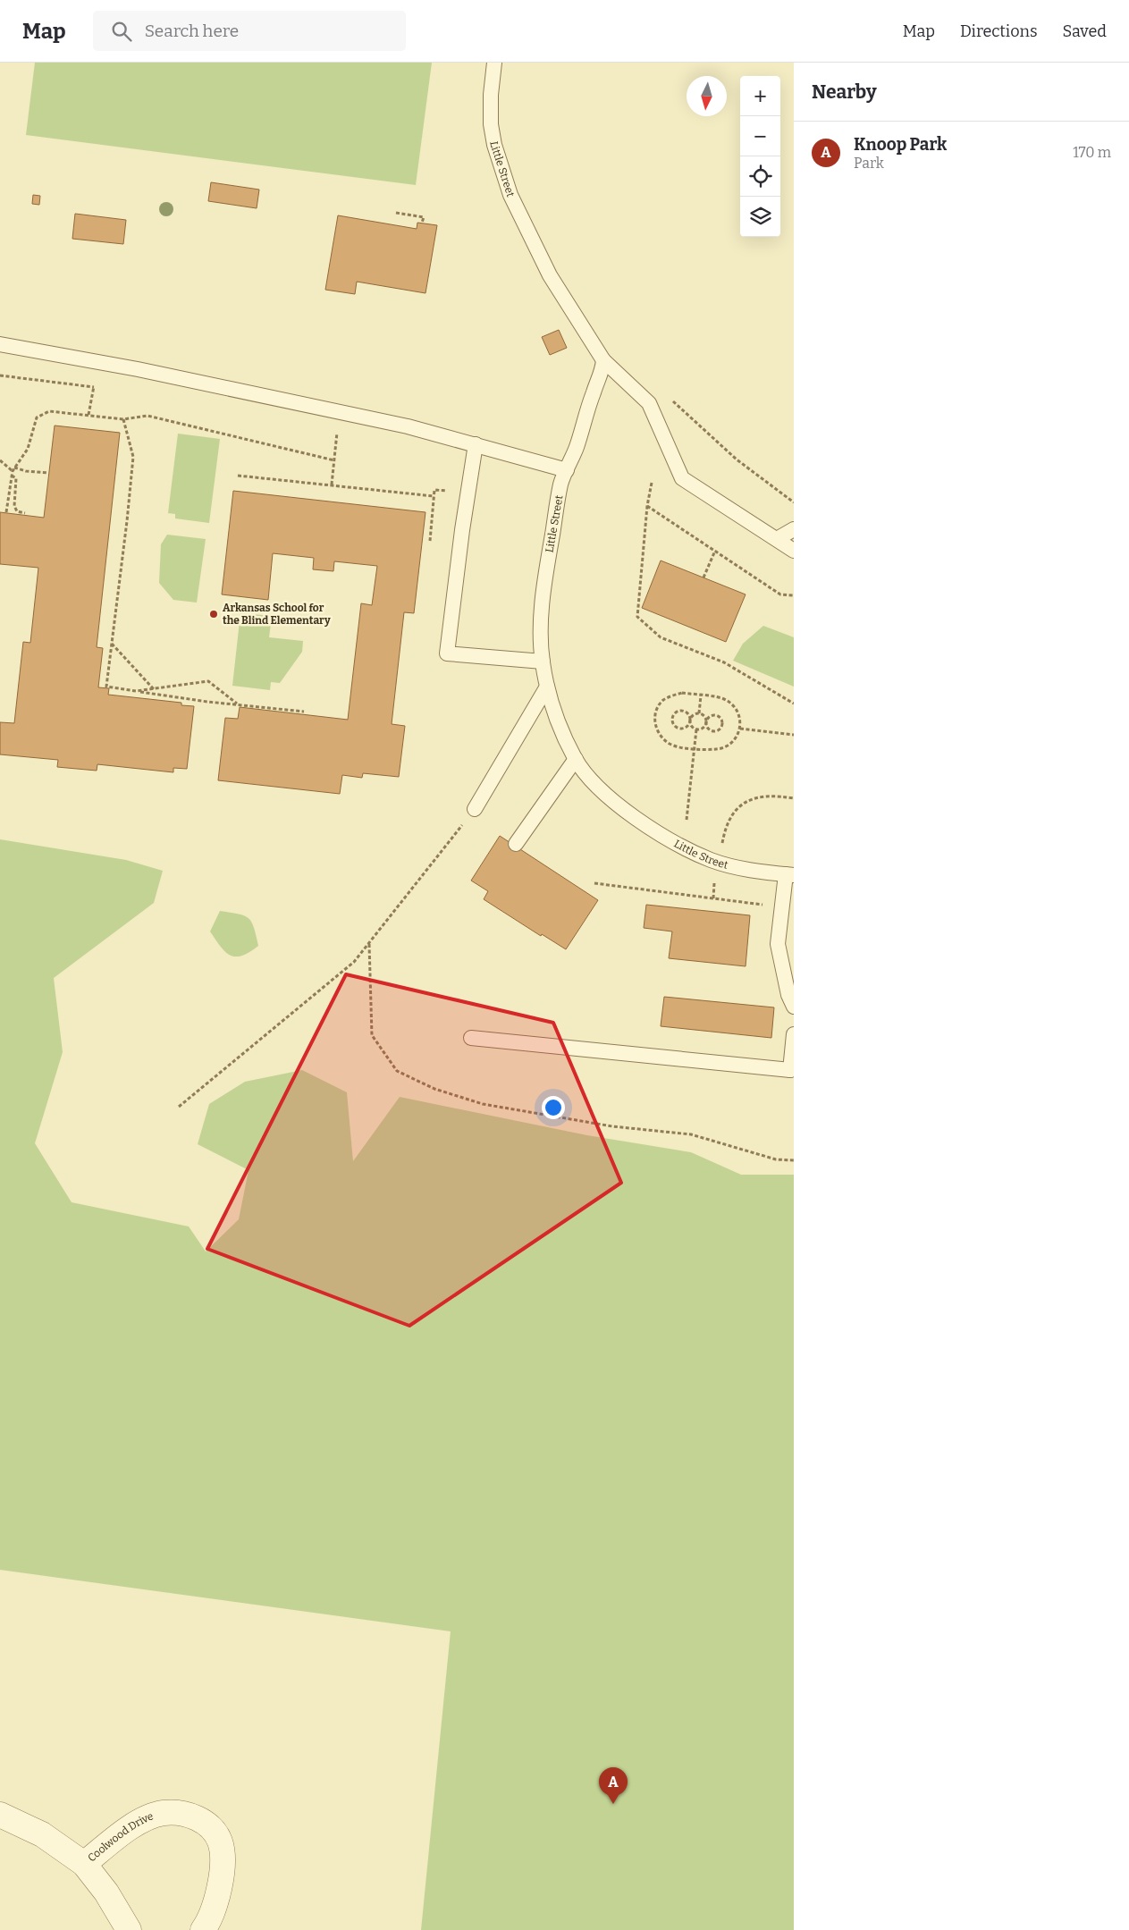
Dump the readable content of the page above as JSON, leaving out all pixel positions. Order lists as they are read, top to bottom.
{
  "streets": {
    "street": ["Coolwood Drive"],
    "lane": ["Little Street"]
  },
  "places": ["Arkansas School for the Blind Elementary"],
  "north": "bottom",
  "page": {
    "header": "Map",
    "search": "Search here",
    "nav": ["Map", "Directions", "Saved"],
    "heading": "Nearby",
    "map_buttons": ["+", "−"],
    "list": [
      {
        "mark": "A",
        "name": "Knoop Park",
        "note": "Park",
        "value": "170 m"
      }
    ],
    "pins": "A"
  }
}
